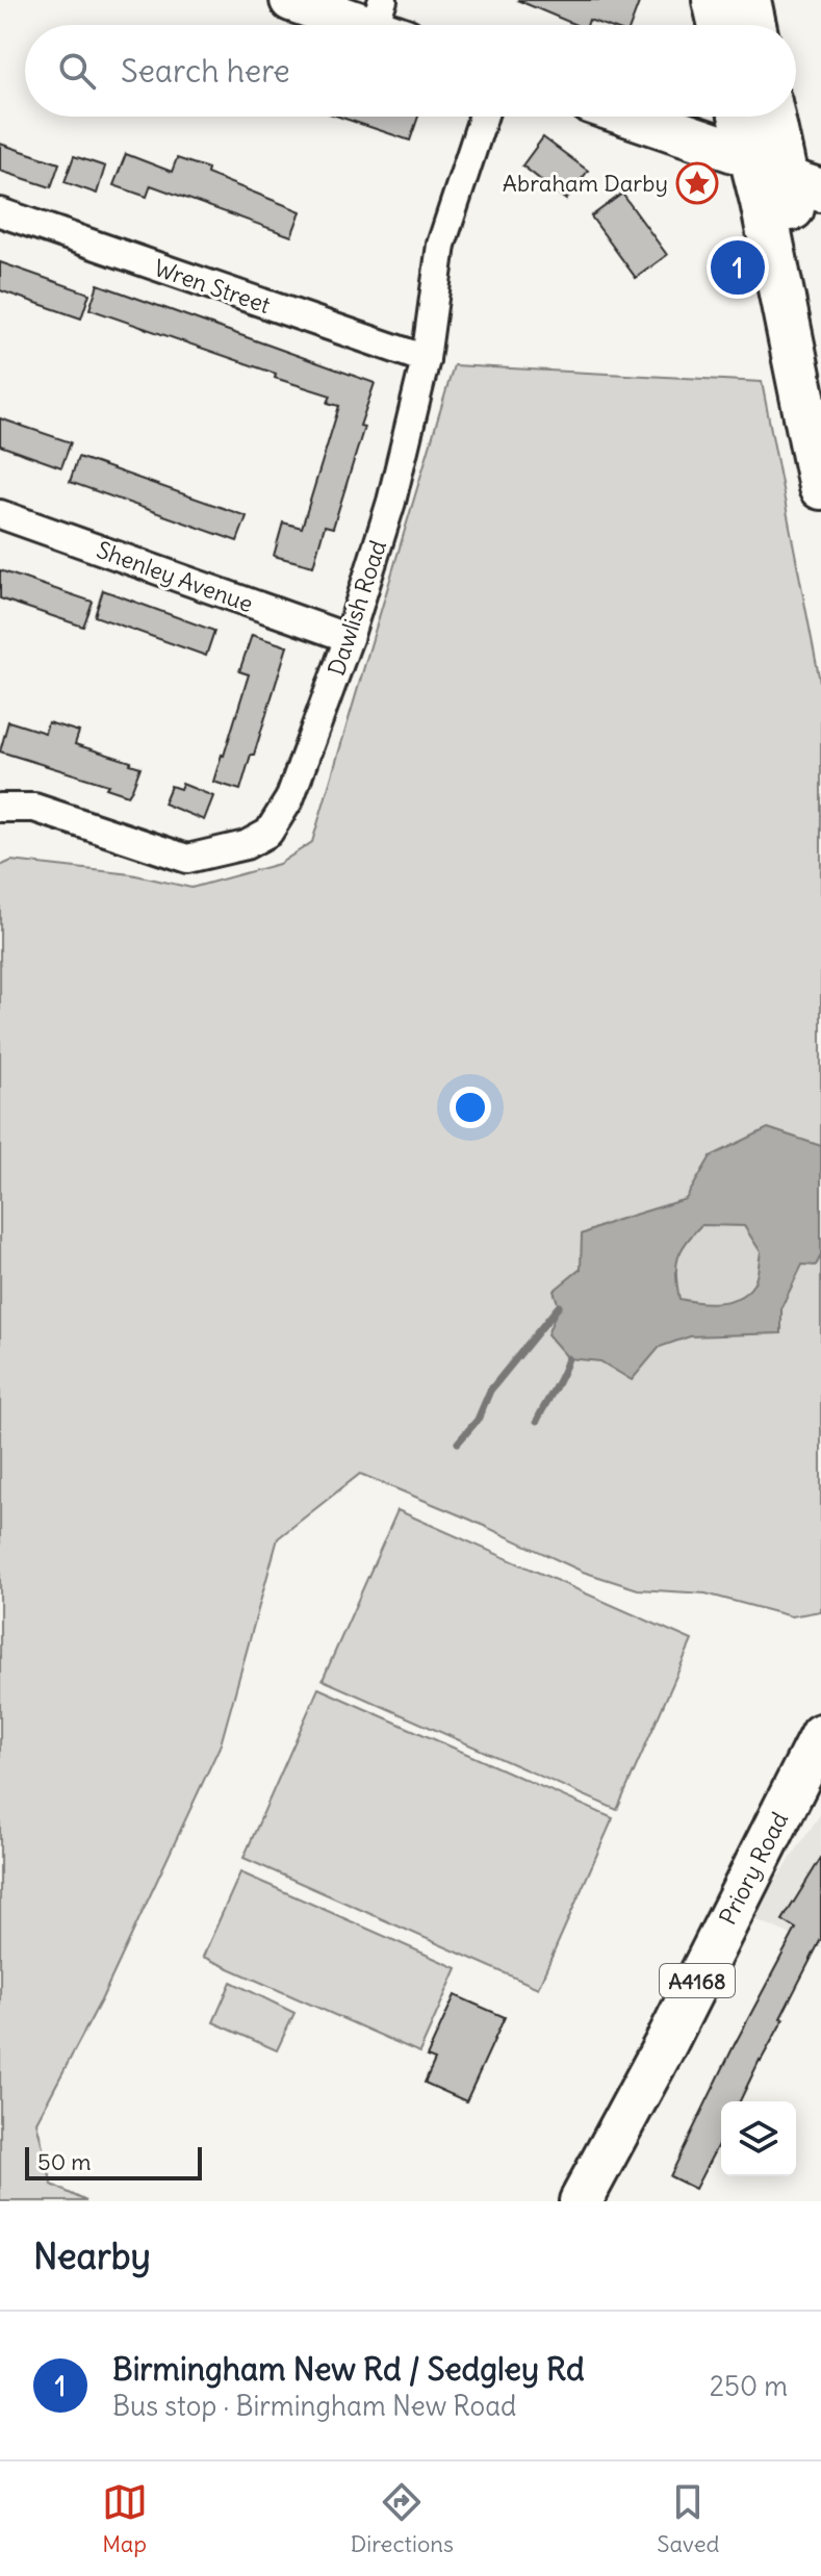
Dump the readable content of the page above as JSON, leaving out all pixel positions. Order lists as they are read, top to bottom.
{
  "streets": {
    "main road": ["Priory Road", "A4168"],
    "street": ["Wren Street", "Shenley Avenue", "Dawlish Road"]
  },
  "crossings": [
    ["Wren Street", "Dawlish Road"],
    ["Shenley Avenue", "Dawlish Road"]
  ],
  "places": {
    "place": ["Abraham Darby"]
  },
  "scale_bar": "50 m",
  "page": {
    "search": "Search here",
    "pins": "1",
    "scale": "50 m",
    "heading": "Nearby",
    "list": [
      {
        "mark": "1",
        "name": "Birmingham New Rd / Sedgley Rd",
        "note": "Bus stop · Birmingham New Road",
        "value": "250 m"
      }
    ],
    "nav": ["Map", "Directions", "Saved"]
  }
}
